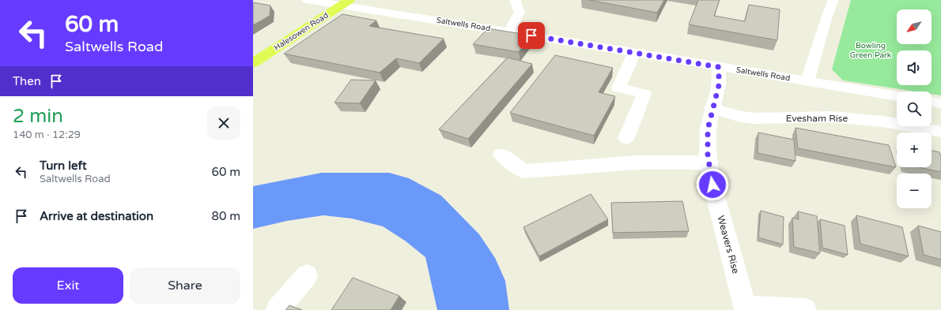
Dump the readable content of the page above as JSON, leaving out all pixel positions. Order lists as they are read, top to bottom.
{
  "streets": {
    "main road": ["Halesowen Road"],
    "street": ["Saltwells Road", "Evesham Rise", "Weavers Rise"]
  },
  "crossings": [
    ["Saltwells Road", "Halesowen Road"],
    ["Saltwells Road", "Weavers Rise"],
    ["Evesham Rise", "Weavers Rise"]
  ],
  "parks": ["Bowling Green Park"],
  "north": "bottom left",
  "page": {
    "turn": ["60 m", "Saltwells Road"],
    "map_buttons": ["+", "−"],
    "then": "Then",
    "heading": ["2 min", "140 m · 12:29"],
    "list": [
      {
        "name": "Turn left",
        "note": "Saltwells Road",
        "value": "60 m"
      },
      {
        "name": "Arrive at destination",
        "value": "80 m"
      }
    ],
    "buttons": ["Exit", "Share"]
  }
}
